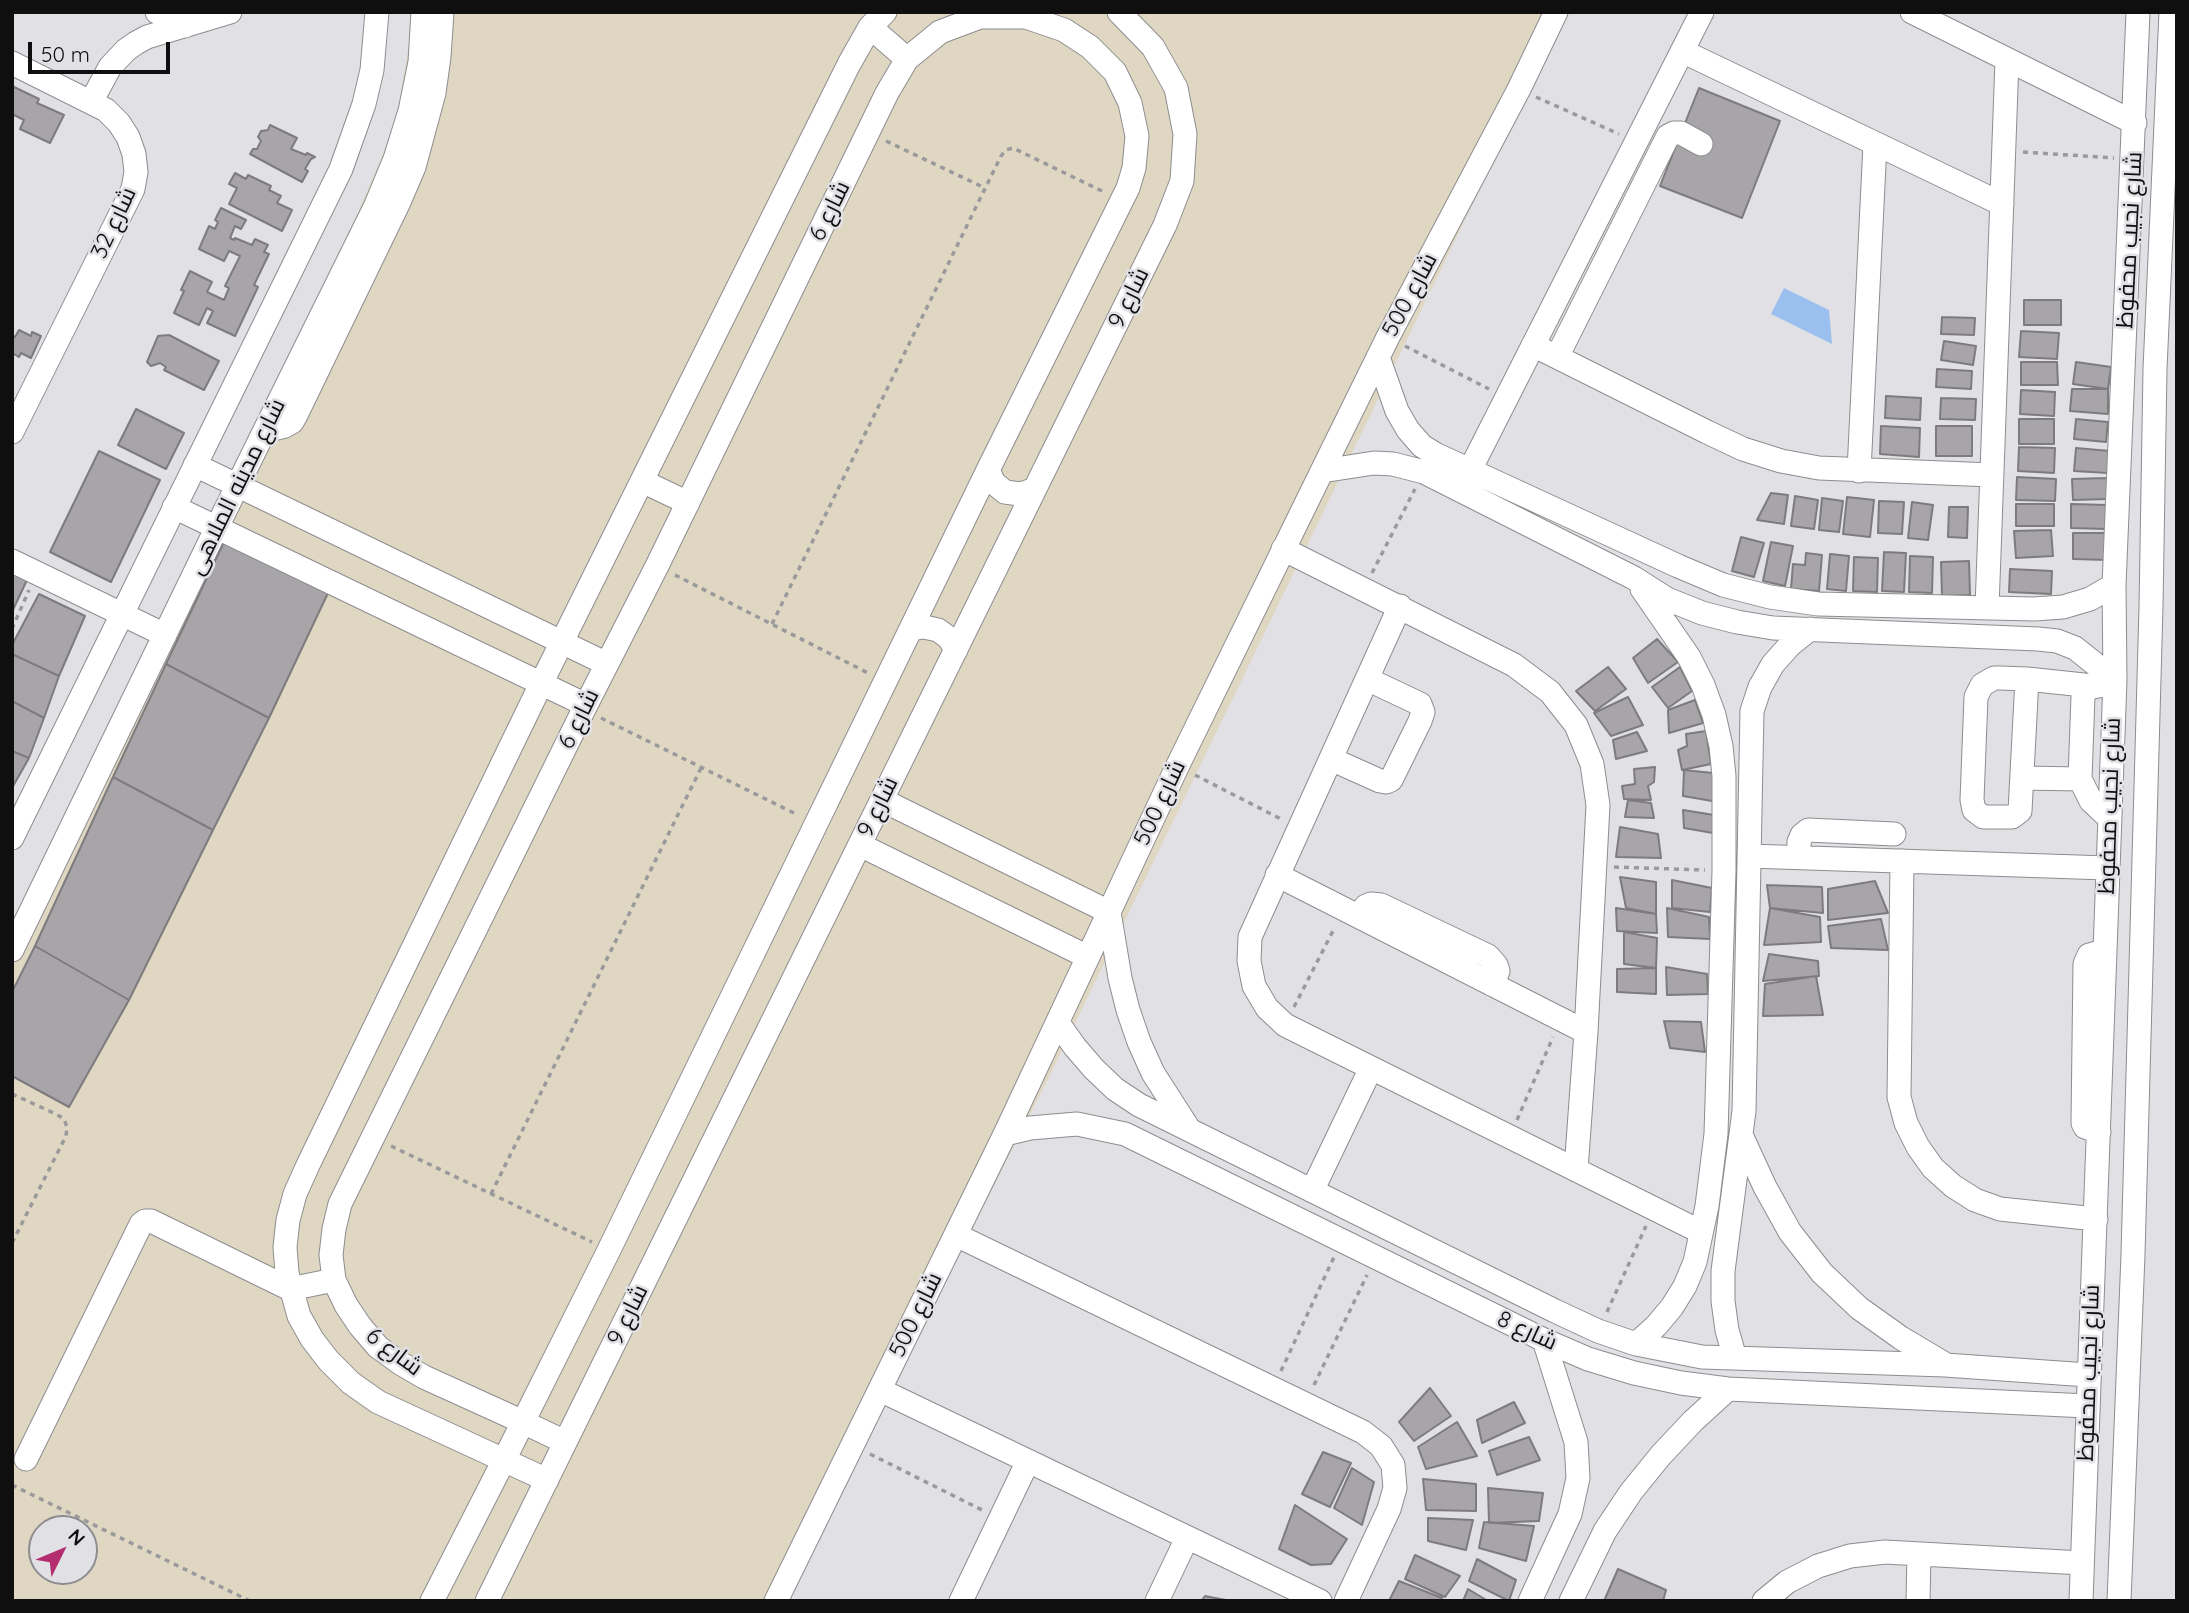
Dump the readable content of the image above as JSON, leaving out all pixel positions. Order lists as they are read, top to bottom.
{
  "streets": {
    "street": [
      "شارع 6",
      "شارع 32",
      "شارع نجيب محفوظ",
      "شارع 500",
      "شارع 9",
      "شارع مدينه الملاهى",
      "شارع 8"
    ]
  },
  "crossings": [
    ["شارع 6", "شارع 9"],
    ["شارع نجيب محفوظ", "شارع 8"],
    ["شارع 500", "شارع 8"]
  ],
  "scale_bar": "50 m",
  "north": "top right"
}
